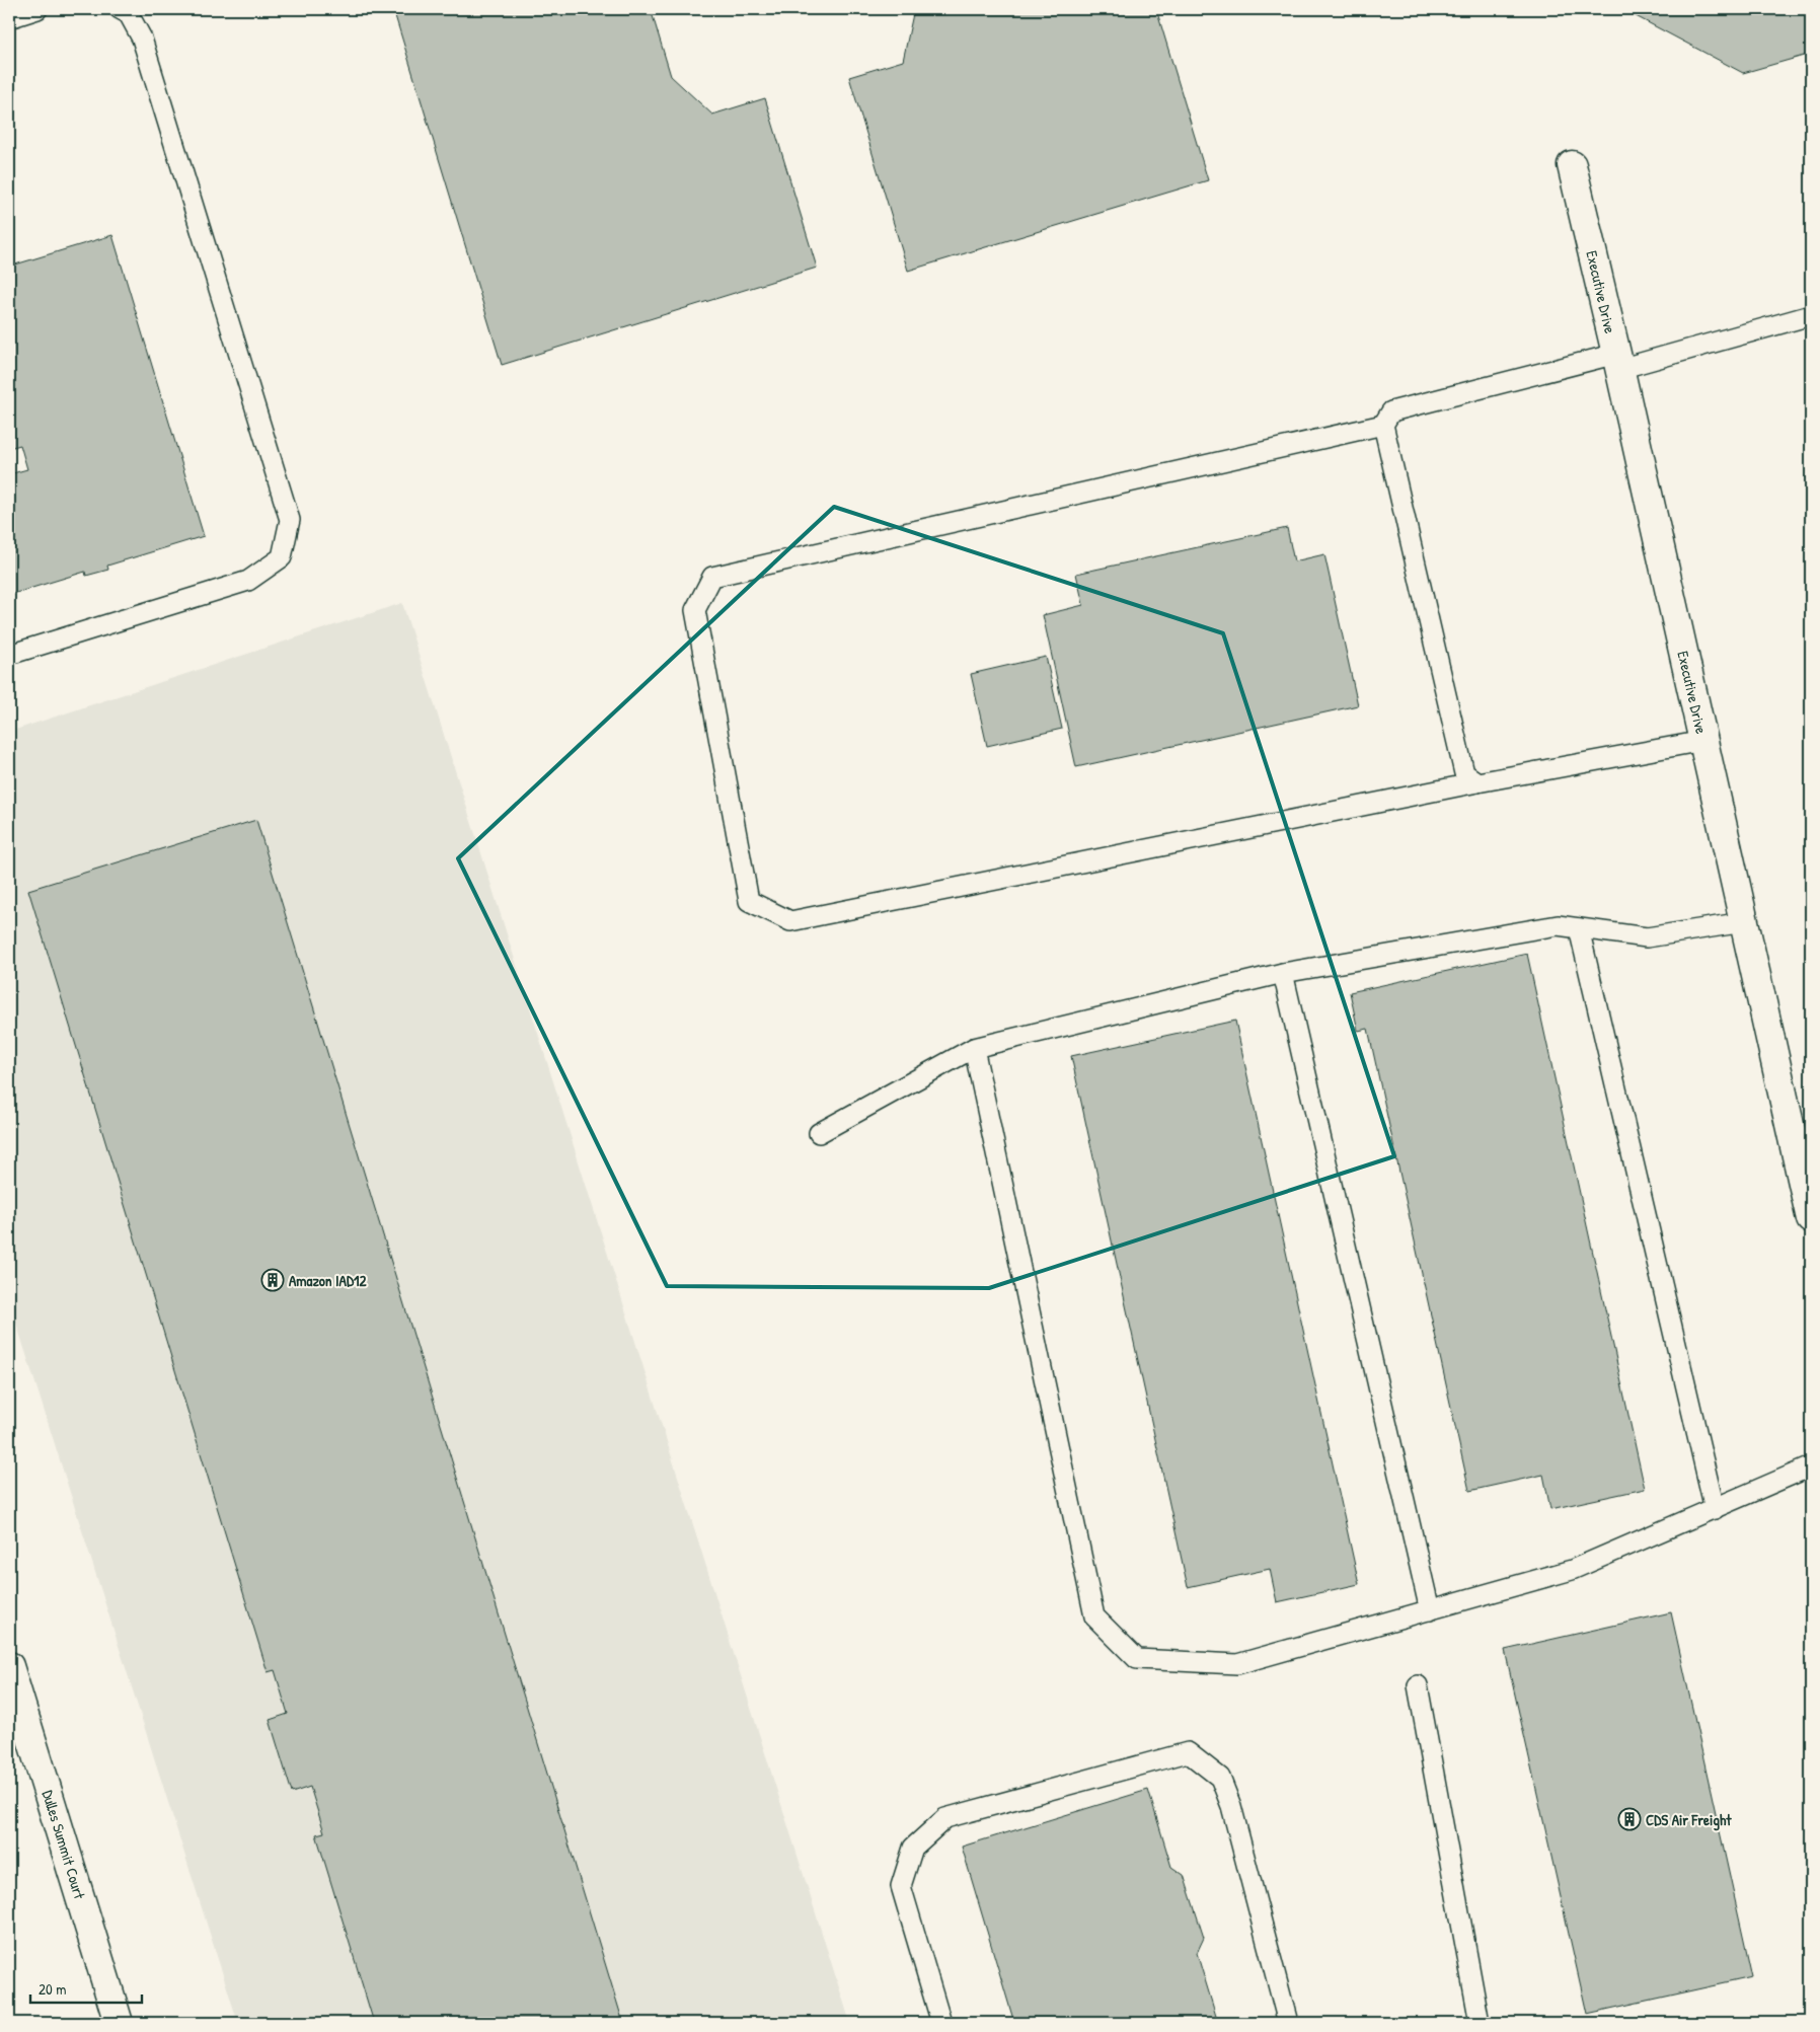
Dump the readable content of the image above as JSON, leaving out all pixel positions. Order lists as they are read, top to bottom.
{
  "streets": {
    "street": ["Executive Drive", "Dulles Summit Court"]
  },
  "places": {
    "building": ["Amazon IAD12", "CDS Air Freight"]
  },
  "scale_bar": "20 m"
}
